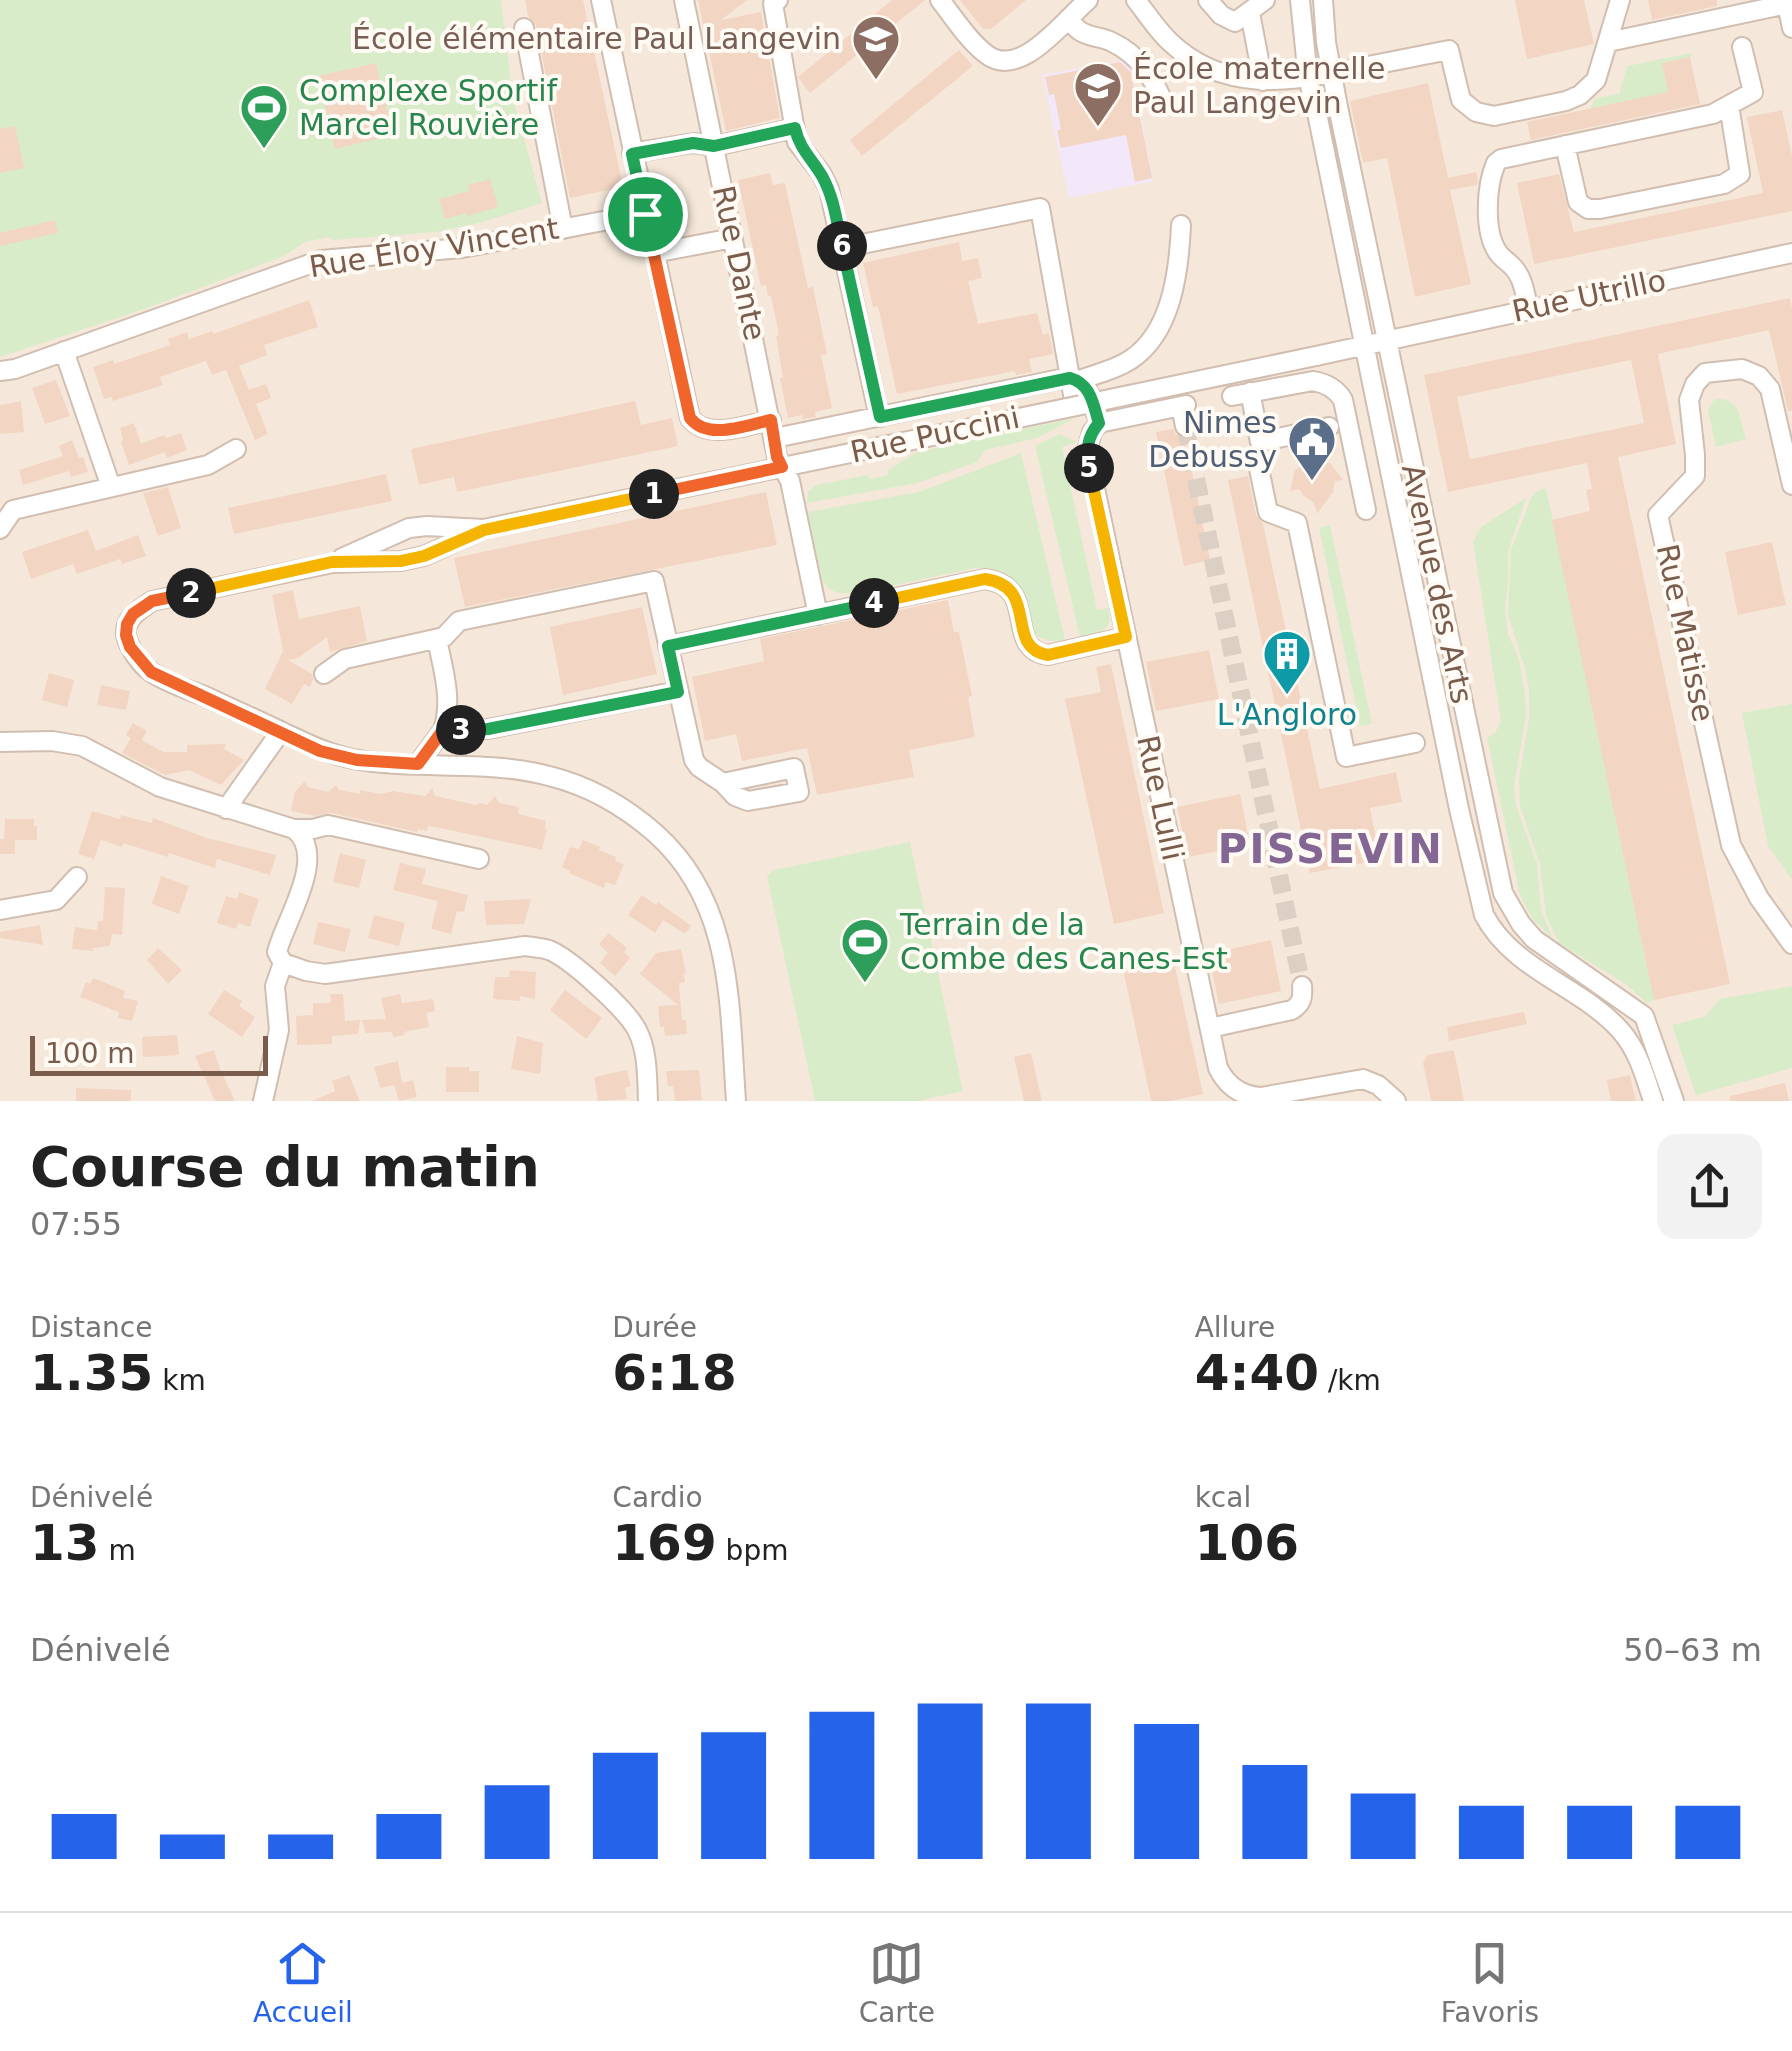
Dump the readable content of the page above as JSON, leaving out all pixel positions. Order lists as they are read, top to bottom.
{
  "streets": {
    "street": [
      "Rue Éloy Vincent",
      "Rue Dante",
      "Rue Utrillo",
      "Rue Puccini",
      "Avenue des Arts",
      "Rue Matisse",
      "Rue Lulli"
    ]
  },
  "crossings": [
    ["Rue Dante", "Rue Puccini"],
    ["Rue Utrillo", "Rue Puccini"],
    ["Rue Utrillo", "Avenue des Arts"],
    ["Rue Puccini", "Avenue des Arts"]
  ],
  "districts": ["PISSEVIN"],
  "places": {
    "school or university": ["École élémentaire Paul Langevin", "École maternelle Paul Langevin"],
    "sports": ["Complexe Sportif Marcel Rouvière", "Terrain de la Combe des Canes-Est"],
    "public building": ["Nimes Debussy"],
    "building": ["L'Angloro"]
  },
  "scale_bar": "100 m",
  "page": {
    "pins": [
      "6",
      "5",
      "1",
      "2",
      "4",
      "3"
    ],
    "scale": "100 m",
    "heading": ["Course du matin", "07:55"],
    "stats": [
      ["Distance", "1.35 km"],
      ["Durée", "6:18"],
      ["Allure", "4:40 /km"],
      ["Dénivelé", "13 m"],
      ["Cardio", "169 bpm"],
      ["kcal", "106"]
    ],
    "chart": ["Dénivelé", "50–63 m"],
    "tabs": ["Accueil", "Carte", "Favoris"]
  }
}
